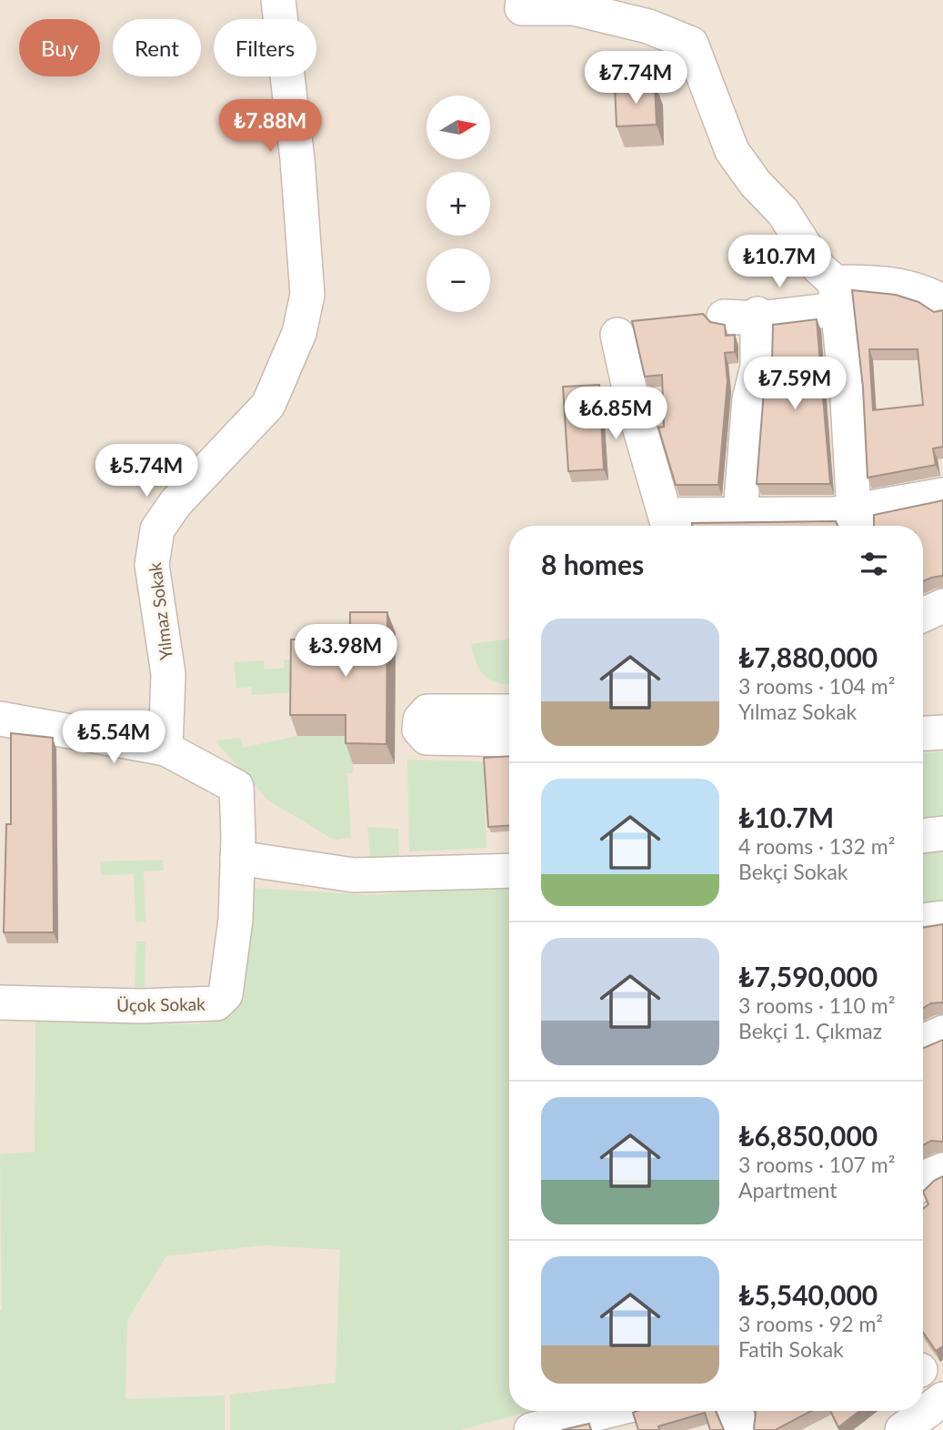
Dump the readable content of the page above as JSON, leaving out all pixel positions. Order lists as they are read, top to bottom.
{
  "streets": {
    "street": ["Yılmaz Sokak", "Üçok Sokak"]
  },
  "crossings": [
    ["Yılmaz Sokak", "Üçok Sokak"]
  ],
  "north": "right",
  "page": {
    "chip": ["Buy", "Rent", "Filters"],
    "price": [
      "₺7.74M",
      "₺7.88M",
      "₺10.7M",
      "₺7.59M",
      "₺6.85M",
      "₺5.74M",
      "₺3.98M",
      "₺5.54M"
    ],
    "map_buttons": ["+", "−"],
    "heading": "8 homes",
    "list": [
      {
        "name": "₺7,880,000",
        "note": "3 rooms · 104 m² · Yılmaz Sokak"
      },
      {
        "name": "₺10.7M",
        "note": "4 rooms · 132 m² · Bekçi Sokak"
      },
      {
        "name": "₺7,590,000",
        "note": "3 rooms · 110 m² · Bekçi 1. Çıkmaz"
      },
      {
        "name": "₺6,850,000",
        "note": "3 rooms · 107 m² · Apartment"
      },
      {
        "name": "₺5,540,000",
        "note": "3 rooms · 92 m² · Fatih Sokak"
      }
    ]
  }
}
